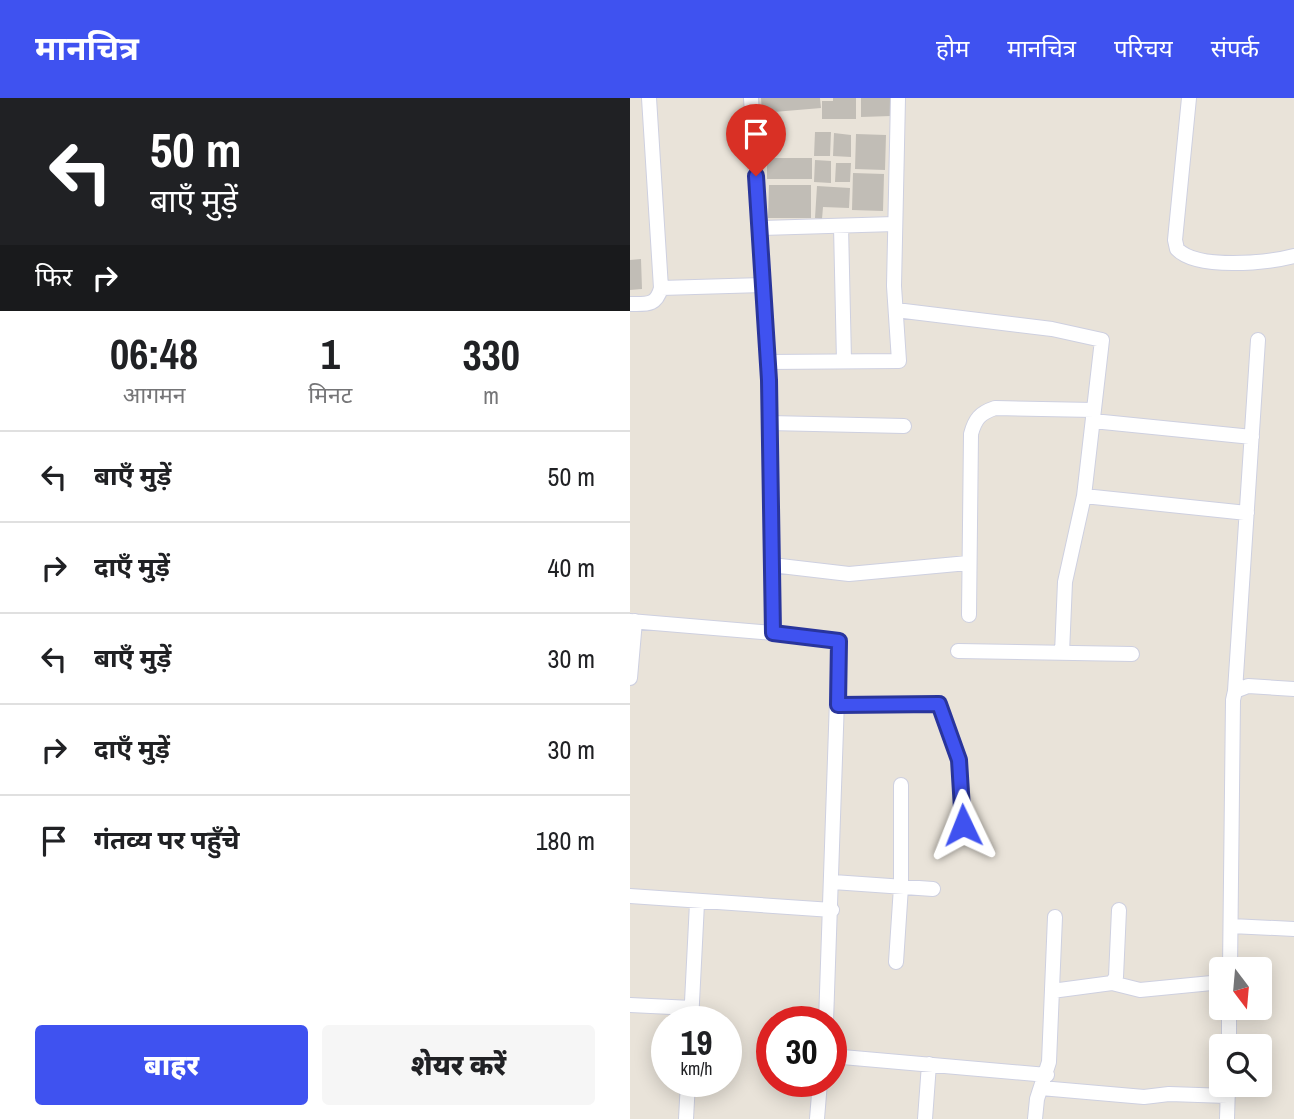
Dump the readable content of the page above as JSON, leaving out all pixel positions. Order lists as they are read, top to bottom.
{
  "north": "bottom",
  "page": {
    "header": "मानचित्र",
    "nav": [
      "होम",
      "मानचित्र",
      "परिचय",
      "संपर्क"
    ],
    "turn": ["50 m", "बाएँ मुड़ें"],
    "then": "फिर",
    "eta": [
      "06:48",
      "आगमन",
      "1",
      "मिनट",
      "330",
      "m"
    ],
    "list": [
      {
        "name": "बाएँ मुड़ें",
        "value": "50 m"
      },
      {
        "name": "दाएँ मुड़ें",
        "value": "40 m"
      },
      {
        "name": "बाएँ मुड़ें",
        "value": "30 m"
      },
      {
        "name": "दाएँ मुड़ें",
        "value": "30 m"
      },
      {
        "name": "गंतव्य पर पहुँचे",
        "value": "180 m"
      }
    ],
    "speed": "19 km/h",
    "limit": "30",
    "buttons": ["बाहर", "शेयर करें"]
  }
}
